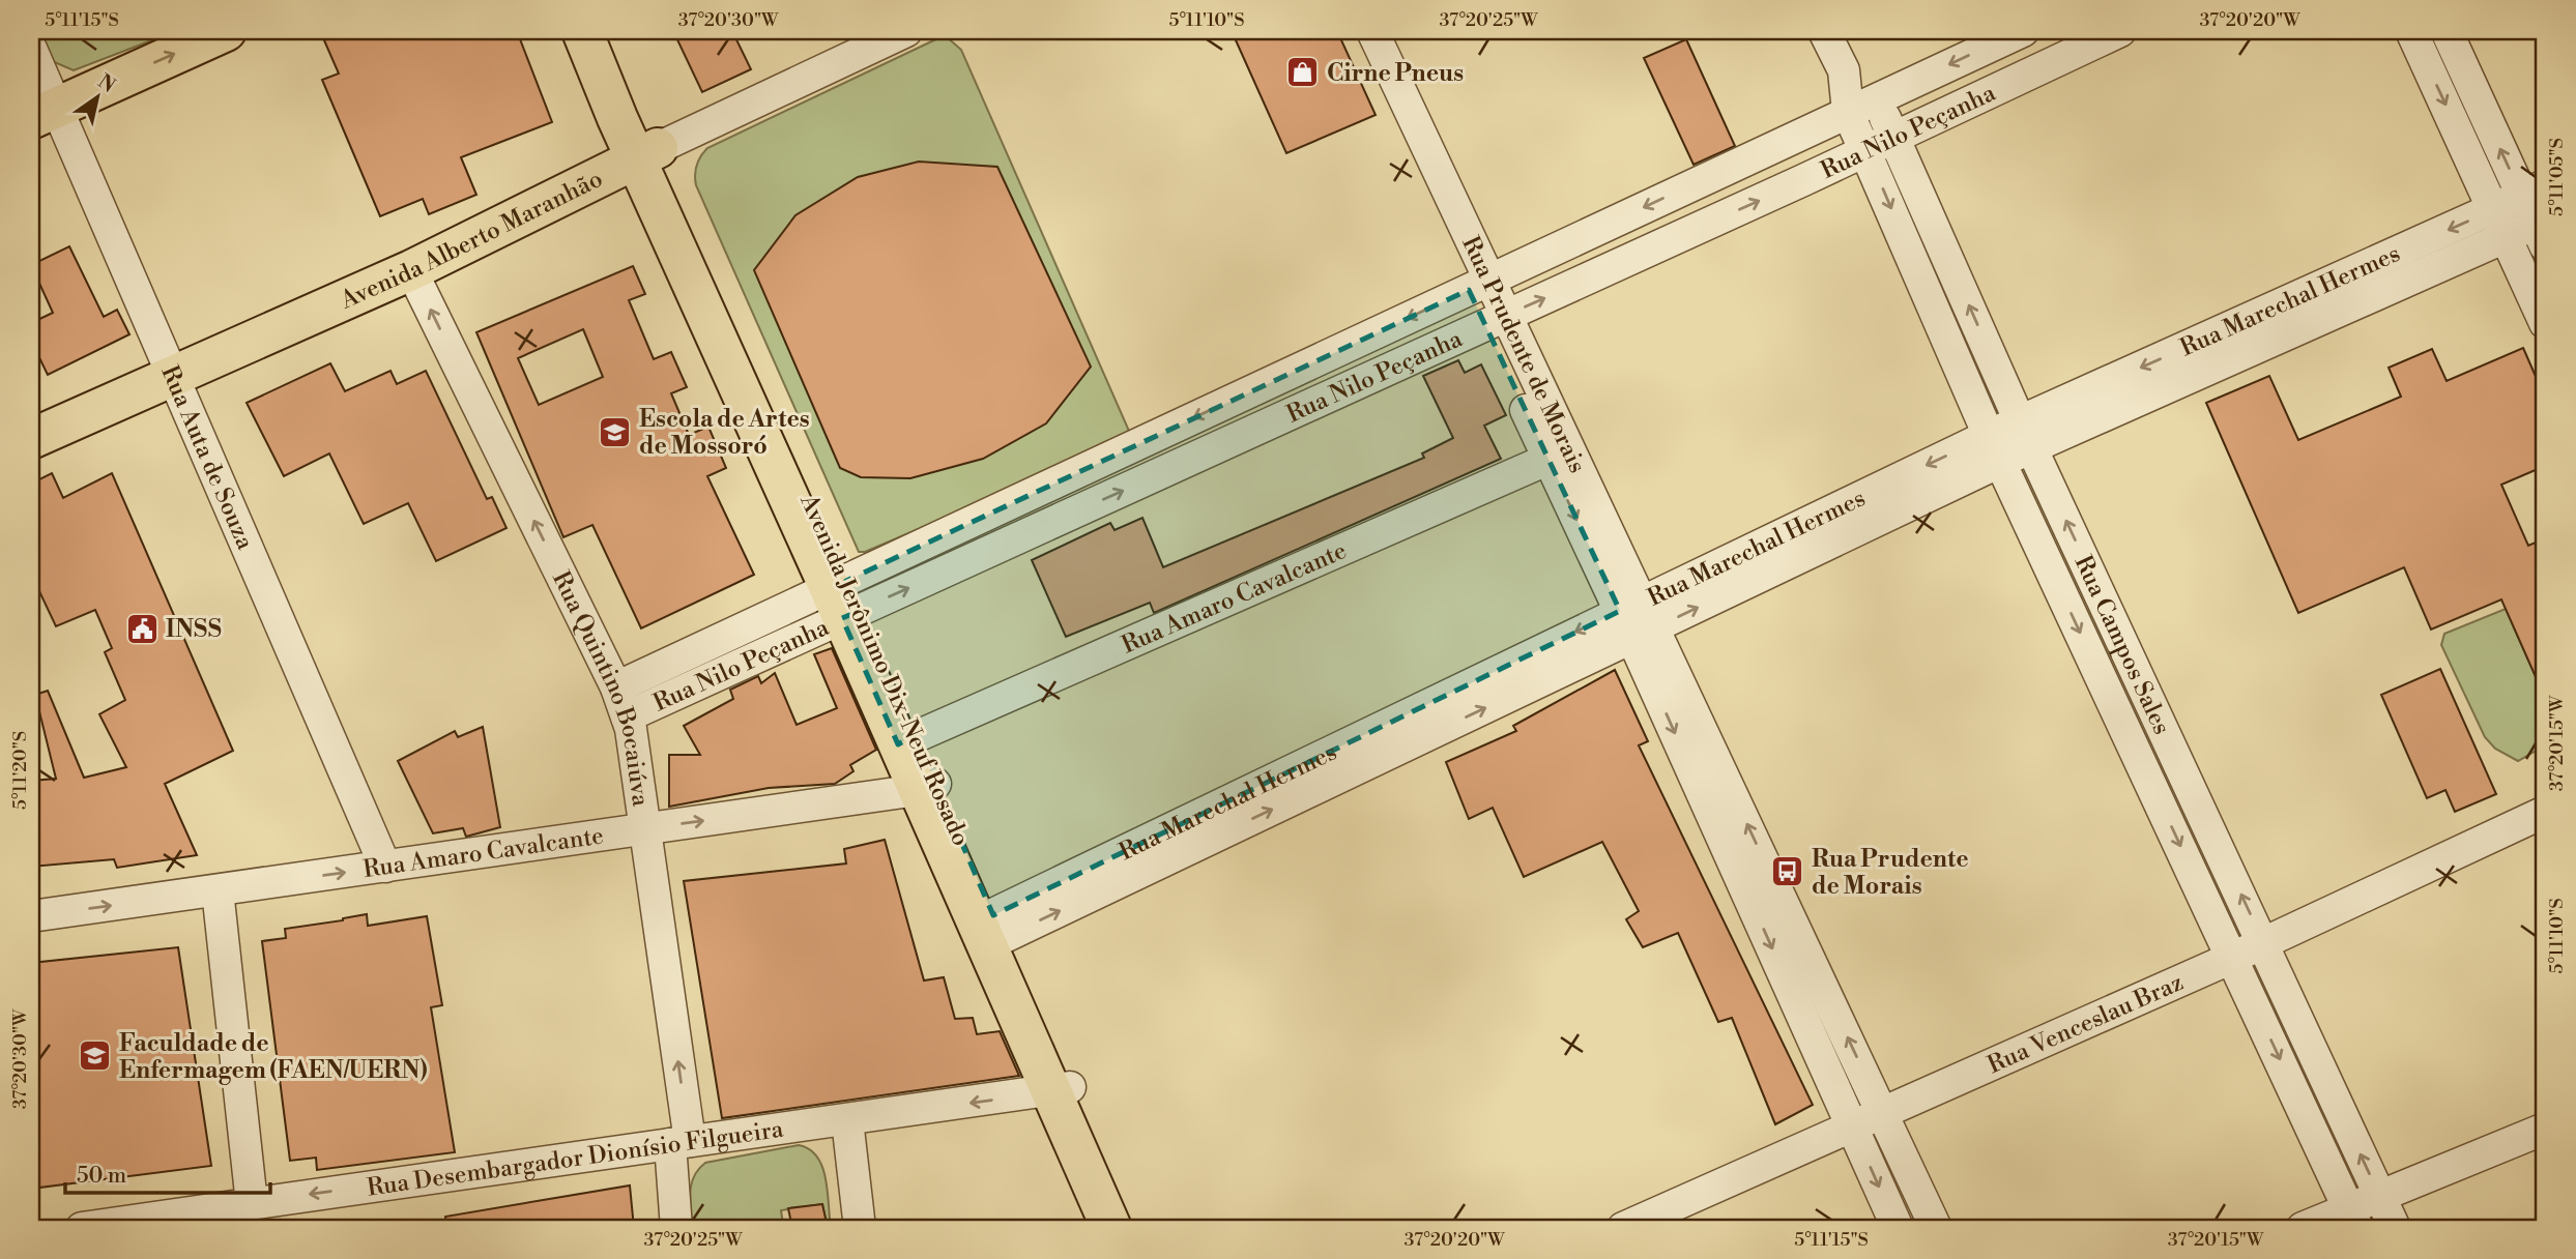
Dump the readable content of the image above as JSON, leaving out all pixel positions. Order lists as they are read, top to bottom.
{
  "streets": {
    "main road": ["Avenida Alberto Maranhão", "Avenida Jerônimo Dix-Neuf Rosado"],
    "street": [
      "Rua Nilo Peçanha",
      "Rua Marechal Hermes",
      "Rua Prudente de Morais",
      "Rua Auta de Souza",
      "Rua Amaro Cavalcante",
      "Rua Campos Sales",
      "Rua Quintino Bocaiúva",
      "Rua Venceslau Braz",
      "Rua Desembargador Dionísio Filgueira"
    ]
  },
  "crossings": [
    ["Rua Nilo Peçanha", "Rua Prudente de Morais"],
    ["Rua Nilo Peçanha", "Rua Campos Sales"],
    ["Rua Nilo Peçanha", "Avenida Jerônimo Dix-Neuf Rosado"],
    ["Rua Nilo Peçanha", "Rua Quintino Bocaiúva"],
    ["Avenida Alberto Maranhão", "Rua Auta de Souza"],
    ["Avenida Alberto Maranhão", "Avenida Jerônimo Dix-Neuf Rosado"],
    ["Avenida Alberto Maranhão", "Rua Quintino Bocaiúva"],
    ["Rua Marechal Hermes", "Rua Prudente de Morais"],
    ["Rua Marechal Hermes", "Rua Campos Sales"],
    ["Rua Marechal Hermes", "Avenida Jerônimo Dix-Neuf Rosado"],
    ["Rua Prudente de Morais", "Rua Amaro Cavalcante"],
    ["Rua Prudente de Morais", "Rua Venceslau Braz"],
    ["Rua Auta de Souza", "Rua Amaro Cavalcante"],
    ["Rua Amaro Cavalcante", "Avenida Jerônimo Dix-Neuf Rosado"],
    ["Rua Amaro Cavalcante", "Rua Quintino Bocaiúva"],
    ["Rua Campos Sales", "Rua Venceslau Braz"],
    ["Avenida Jerônimo Dix-Neuf Rosado", "Rua Desembargador Dionísio Filgueira"],
    ["Rua Quintino Bocaiúva", "Rua Desembargador Dionísio Filgueira"]
  ],
  "one_way": ["Rua Amaro Cavalcante", "Rua Quintino Bocaiúva", "Rua Desembargador Dionísio Filgueira"],
  "places": {
    "shop": ["Cirne Pneus"],
    "school or university": ["Escola de Artes de Mossoró", "Faculdade de Enfermagem (FAEN/UERN)"],
    "public building": ["INSS"],
    "bus stop": ["Rua Prudente de Morais"]
  },
  "scale_bar": "50 m",
  "north": "top right",
  "coordinates": [
    "5°11'15\"S",
    "37°20'30\"W",
    "5°11'10\"S",
    "37°20'25\"W",
    "37°20'20\"W",
    "5°11'05\"S",
    "37°20'15\"W",
    "5°11'20\"S"
  ]
}
